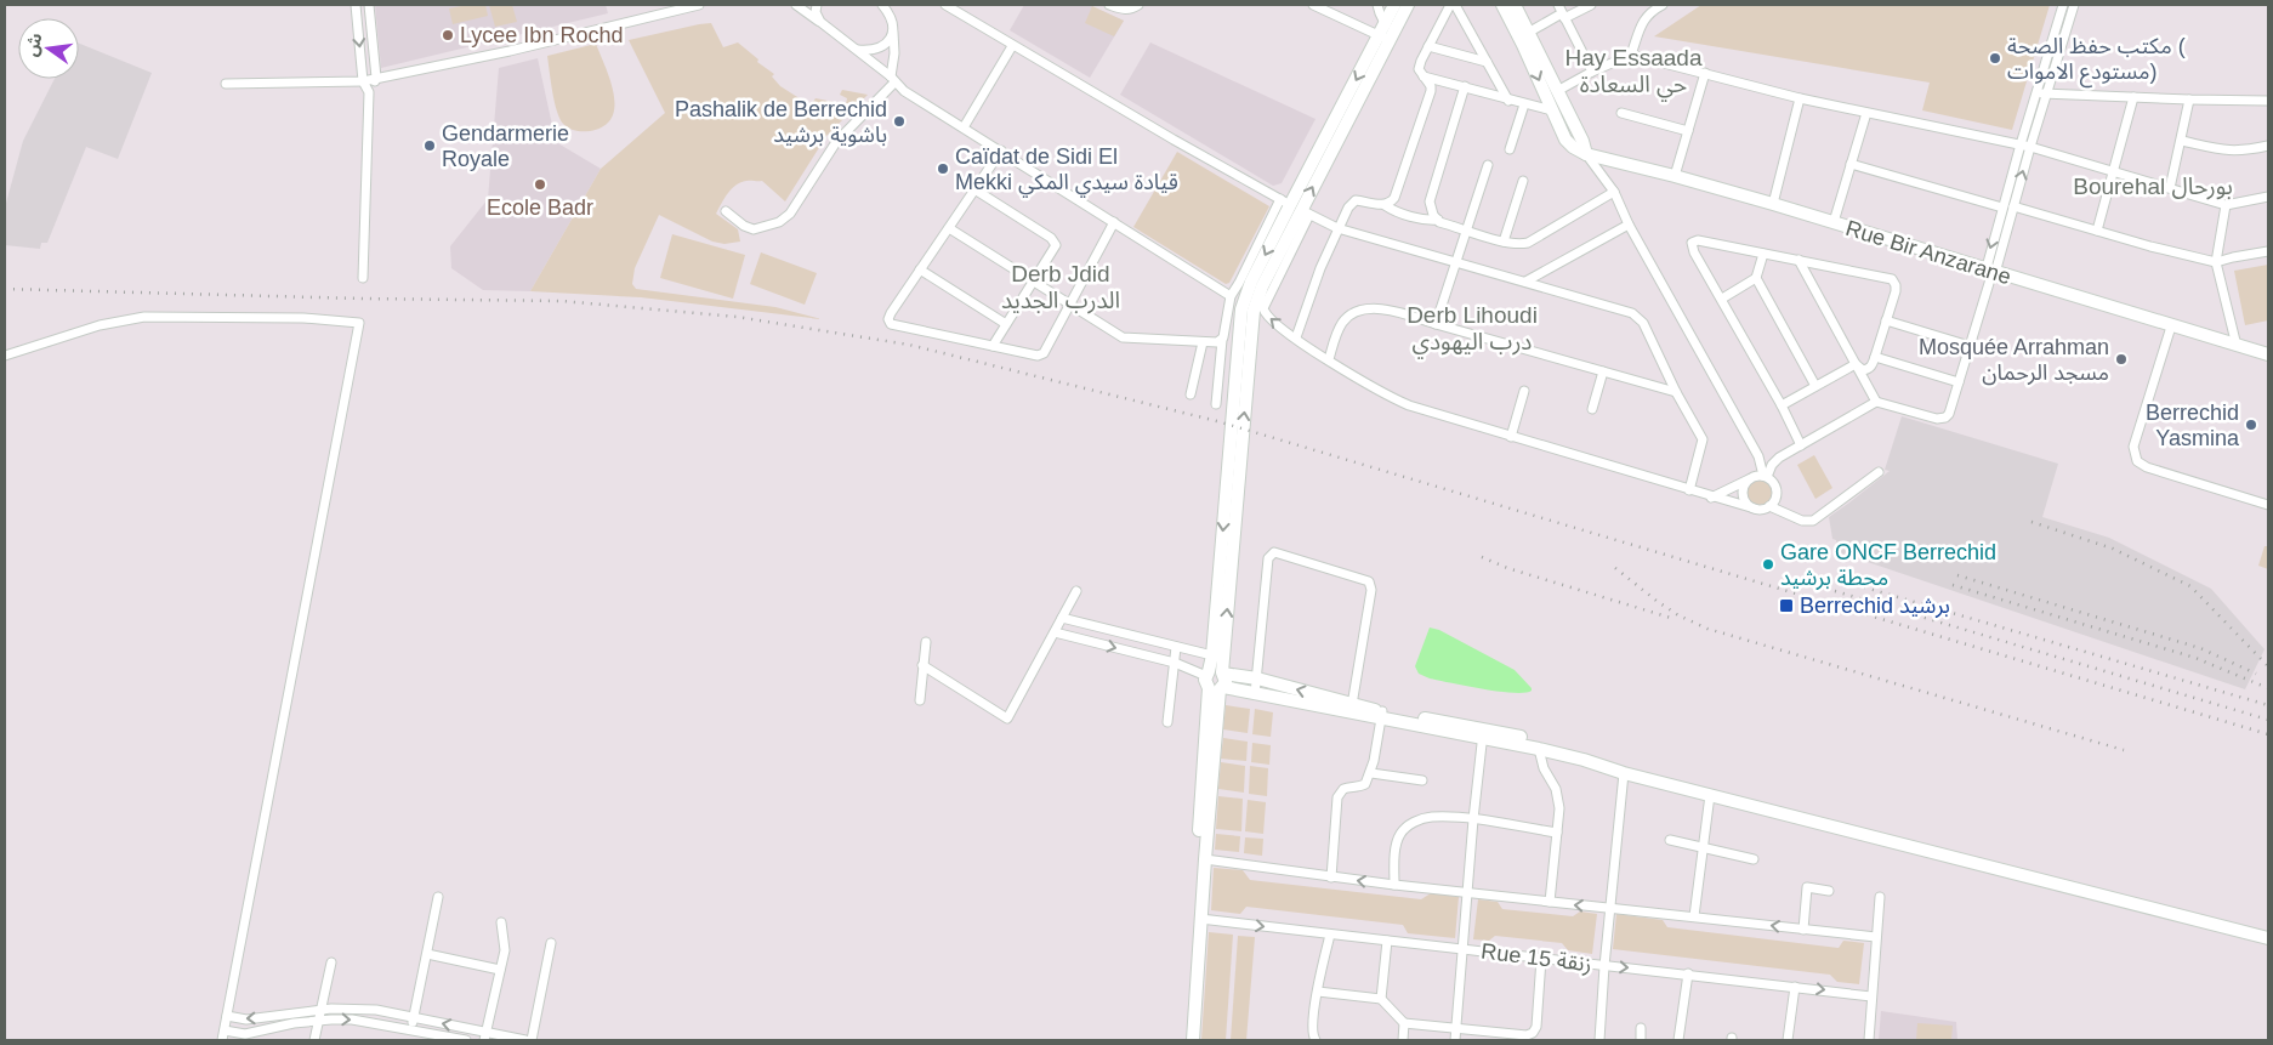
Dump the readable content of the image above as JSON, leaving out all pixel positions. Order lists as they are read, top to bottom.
{
  "streets": {
    "street": ["Rue Bir Anzarane", "Rue 15 زنقة"]
  },
  "districts": [
    "Hay Essaada حي السعادة",
    "Bourehal بورحال",
    "Derb Jdid الدرب الجديد",
    "Derb Lihoudi درب اليهودي"
  ],
  "places": {
    "other": [
      "Lycee Ibn Rochd",
      "مكتب حفظ الصحة ( مستودع الاموات)",
      "Pashalik de Berrechid باشوية برشيد",
      "Gendarmerie Royale",
      "Caïdat de Sidi El Mekki قيادة سيدي المكي",
      "Ecole Badr",
      "Mosquée Arrahman مسجد الرحمان",
      "Berrechid Yasmina",
      "Gare ONCF Berrechid محطة برشيد"
    ],
    "transit": ["Berrechid برشيد"]
  },
  "north": "left"
}
